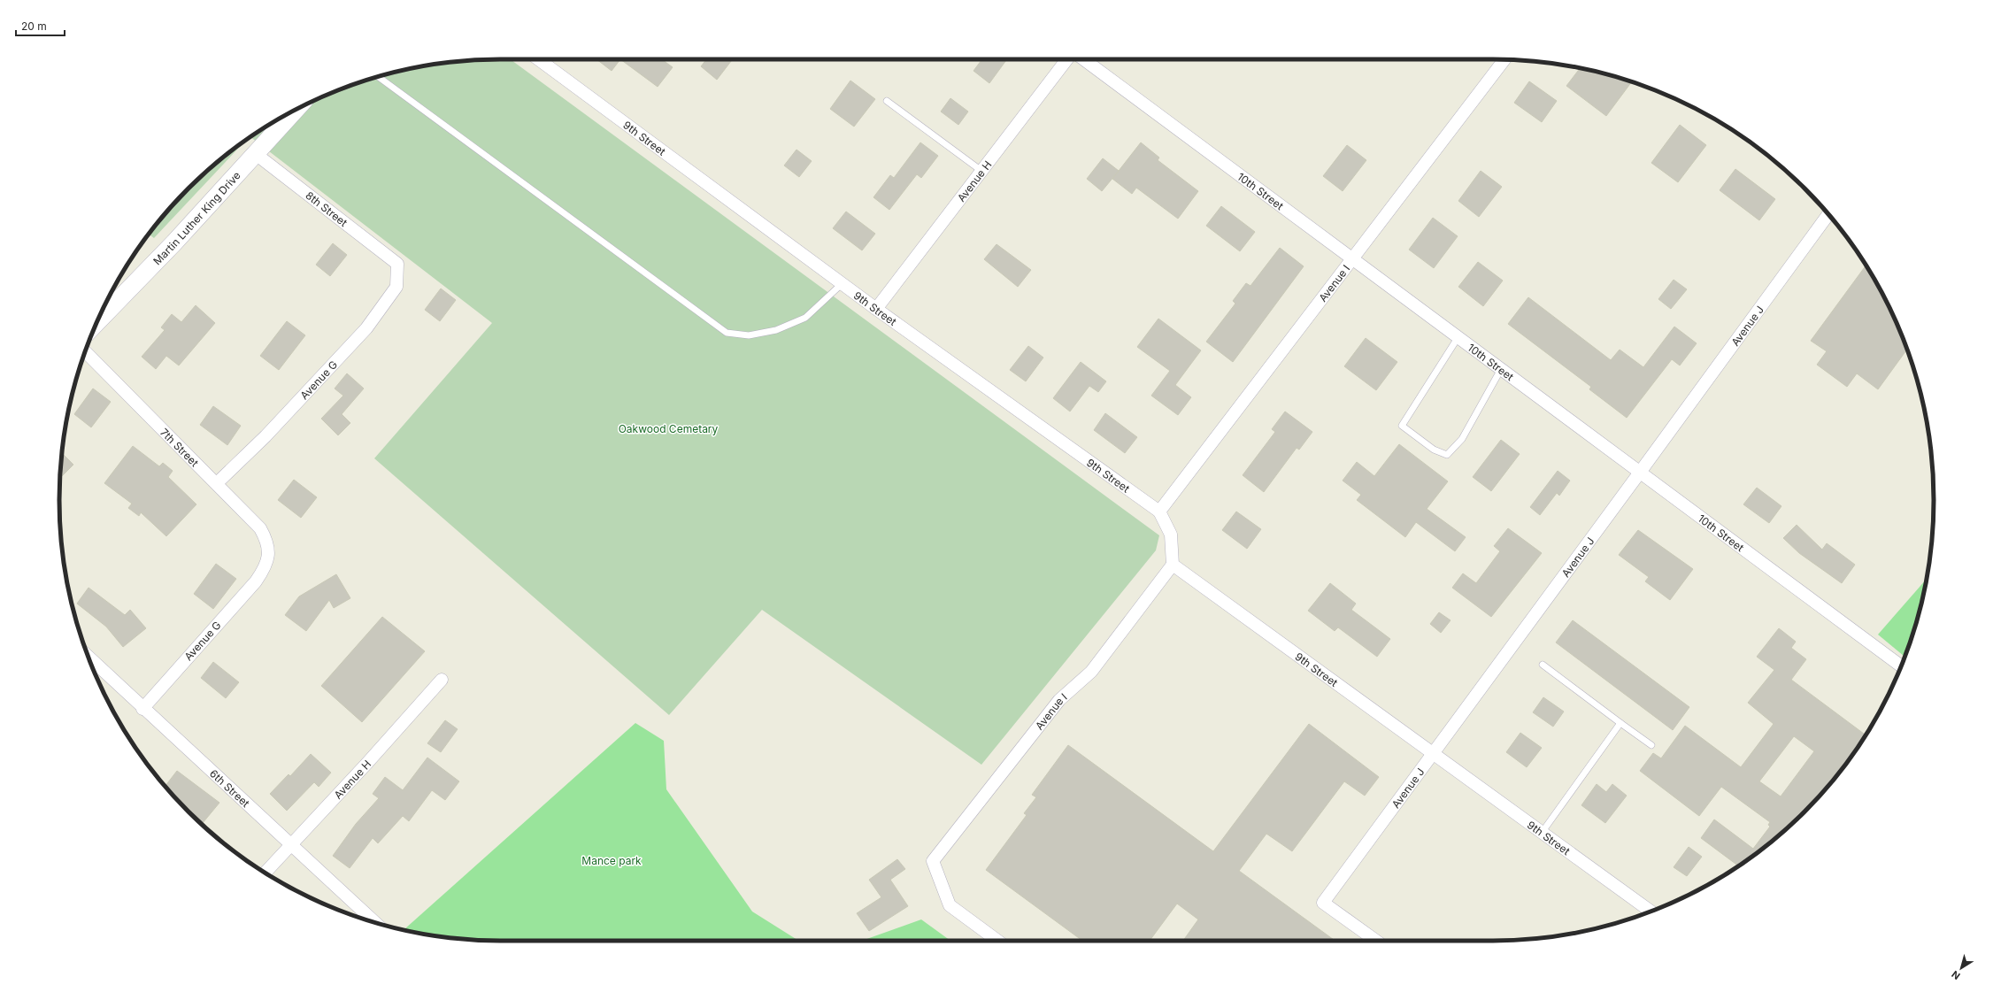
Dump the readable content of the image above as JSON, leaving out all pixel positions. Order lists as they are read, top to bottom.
{
  "streets": {
    "street": [
      "9th Street",
      "Avenue H",
      "10th Street",
      "8th Street",
      "Martin Luther King Drive",
      "Avenue I",
      "Avenue J",
      "Avenue G",
      "7th Street",
      "6th Street"
    ]
  },
  "crossings": [
    ["9th Street", "Avenue H"],
    ["9th Street", "Avenue I"],
    ["9th Street", "Avenue J"],
    ["Avenue H", "6th Street"],
    ["10th Street", "Avenue I"],
    ["10th Street", "Avenue J"],
    ["8th Street", "Martin Luther King Drive"],
    ["8th Street", "Avenue G"],
    ["Avenue G", "7th Street"],
    ["Avenue G", "6th Street"]
  ],
  "parks": ["Oakwood Cemetary", "Mance park"],
  "scale_bar": "20 m",
  "north": "bottom left"
}
